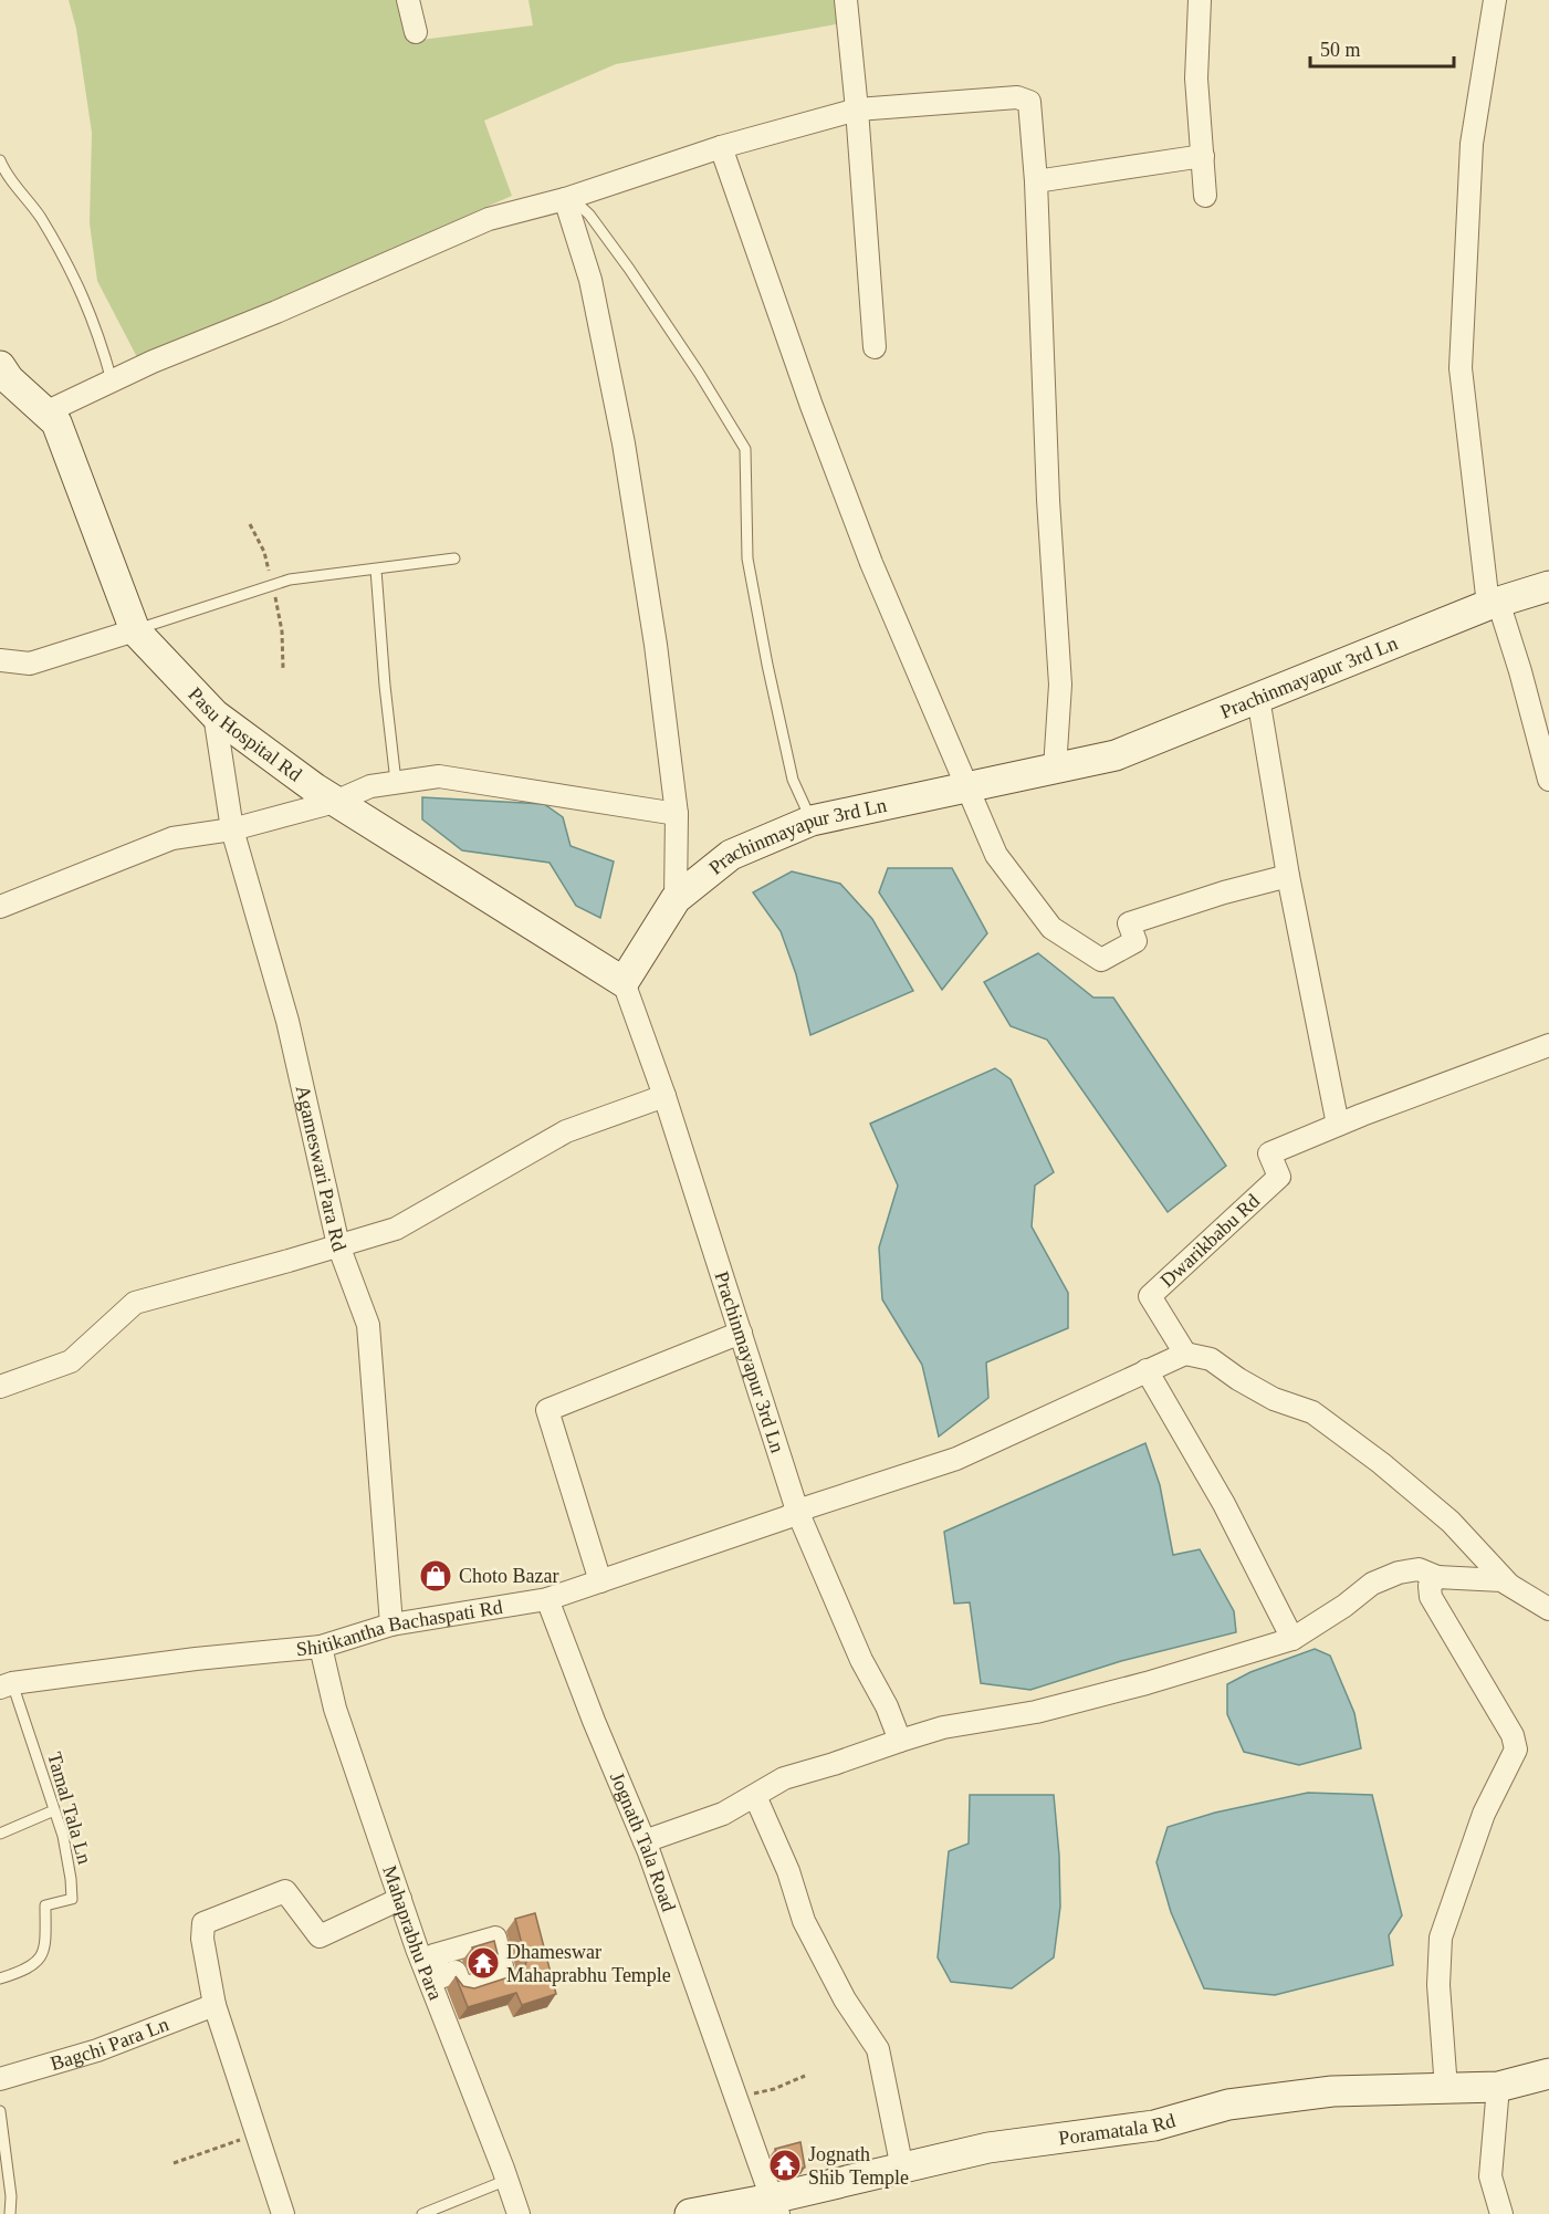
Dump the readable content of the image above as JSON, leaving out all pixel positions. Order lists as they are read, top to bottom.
{
  "streets": {
    "main road": ["Prachinmayapur 3rd Ln", "Pasu Hospital Rd", "Poramatala Rd"],
    "street": [
      "Agameswari Para Rd",
      "Dwarikbabu Rd",
      "Shitikantha Bachaspati Rd",
      "Jognath Tala Road",
      "Mahaprabhu Para",
      "Bagchi Para Ln"
    ],
    "lane": ["Tamal Tala Ln"]
  },
  "crossings": [
    ["Prachinmayapur 3rd Ln", "Pasu Hospital Rd"],
    ["Prachinmayapur 3rd Ln", "Shitikantha Bachaspati Rd"],
    ["Pasu Hospital Rd", "Agameswari Para Rd"],
    ["Agameswari Para Rd", "Shitikantha Bachaspati Rd"],
    ["Shitikantha Bachaspati Rd", "Tamal Tala Ln"],
    ["Shitikantha Bachaspati Rd", "Jognath Tala Road"],
    ["Shitikantha Bachaspati Rd", "Mahaprabhu Para"],
    ["Jognath Tala Road", "Poramatala Rd"]
  ],
  "places": {
    "shop": ["Choto Bazar"],
    "temple": ["Dhameswar Mahaprabhu Temple", "Jognath Shib Temple"]
  },
  "scale_bar": "50 m"
}
